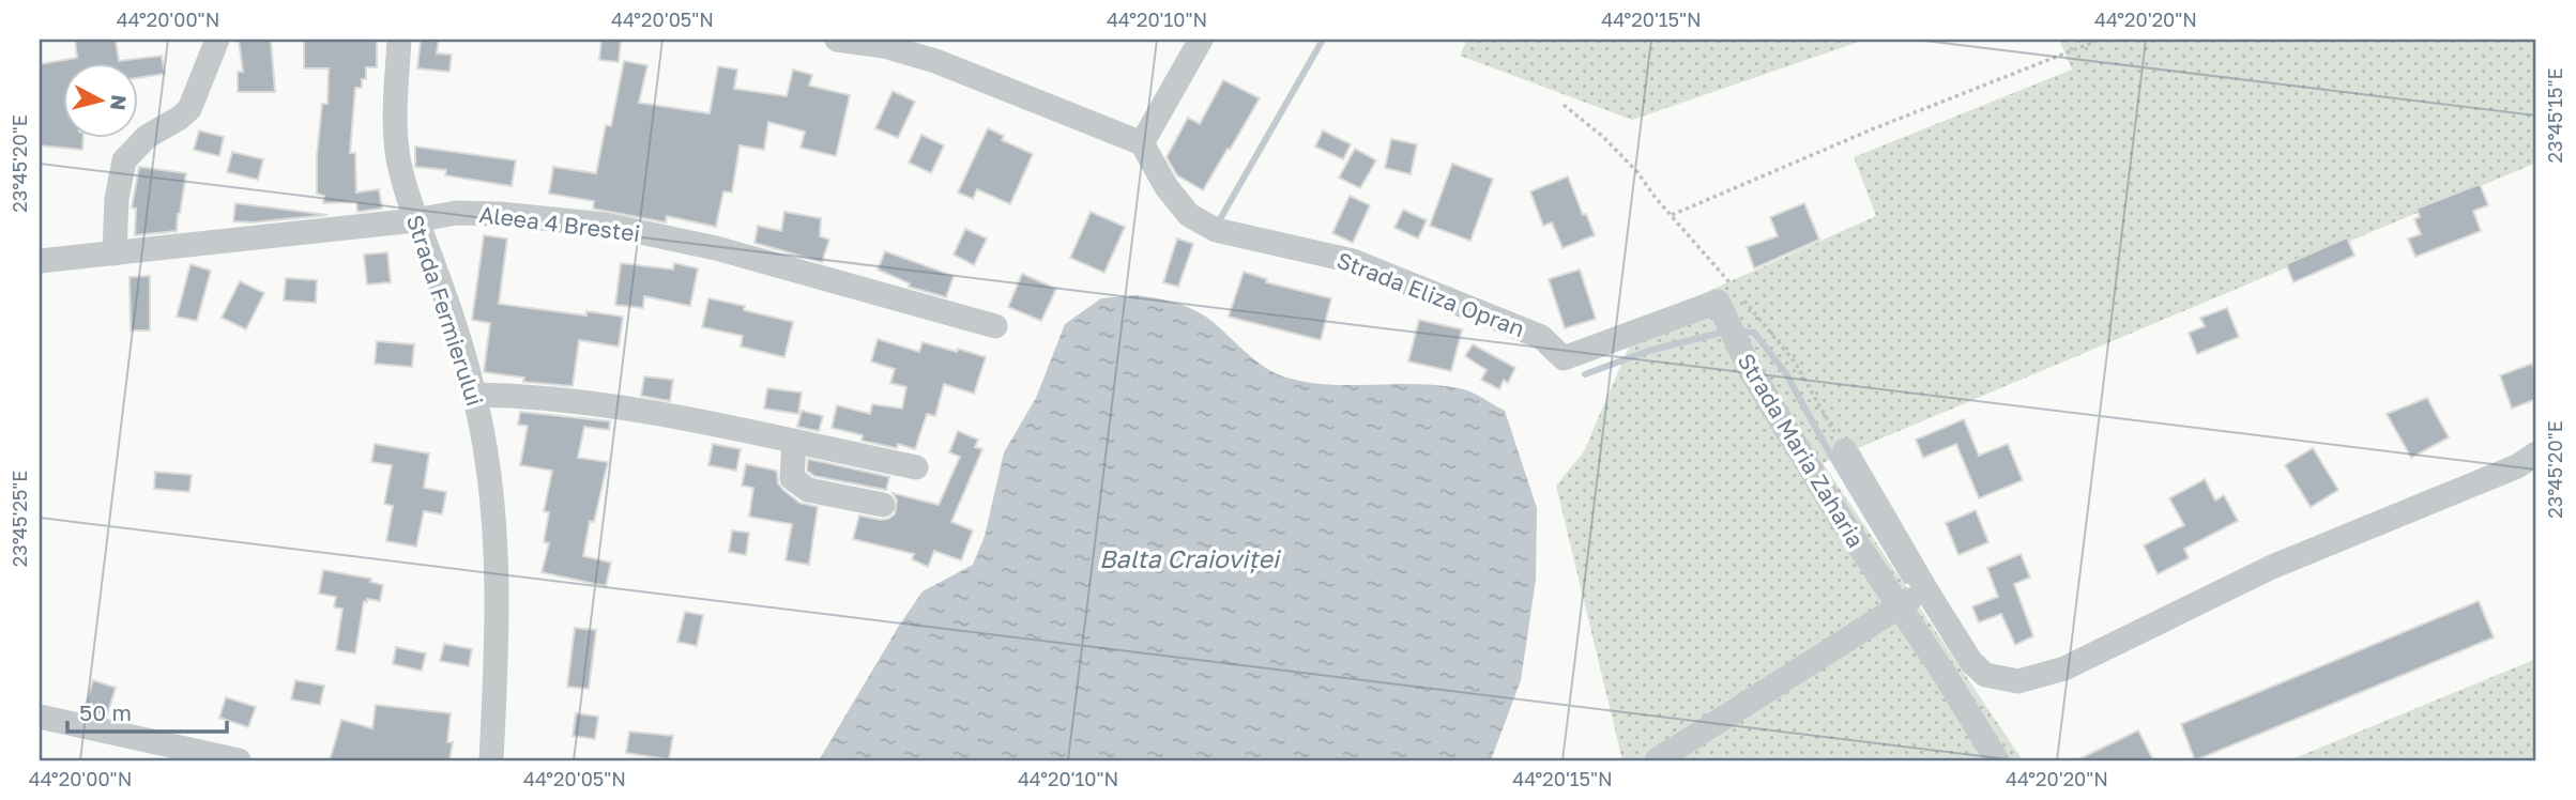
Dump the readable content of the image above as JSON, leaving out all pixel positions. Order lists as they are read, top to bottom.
{
  "streets": {
    "street": [
      "Aleea 4 Brestei",
      "Strada Eliza Opran",
      "Strada Fermierului",
      "Strada Maria Zaharia"
    ]
  },
  "crossings": [
    ["Aleea 4 Brestei", "Strada Fermierului"],
    ["Strada Eliza Opran", "Strada Maria Zaharia"]
  ],
  "water": ["Balta Craioviței"],
  "scale_bar": "50 m",
  "north": "right",
  "coordinates": [
    "44°20'00\"N",
    "44°20'05\"N",
    "44°20'10\"N",
    "44°20'15\"N",
    "44°20'20\"N",
    "23°45'15\"E",
    "23°45'20\"E",
    "23°45'25\"E"
  ]
}
